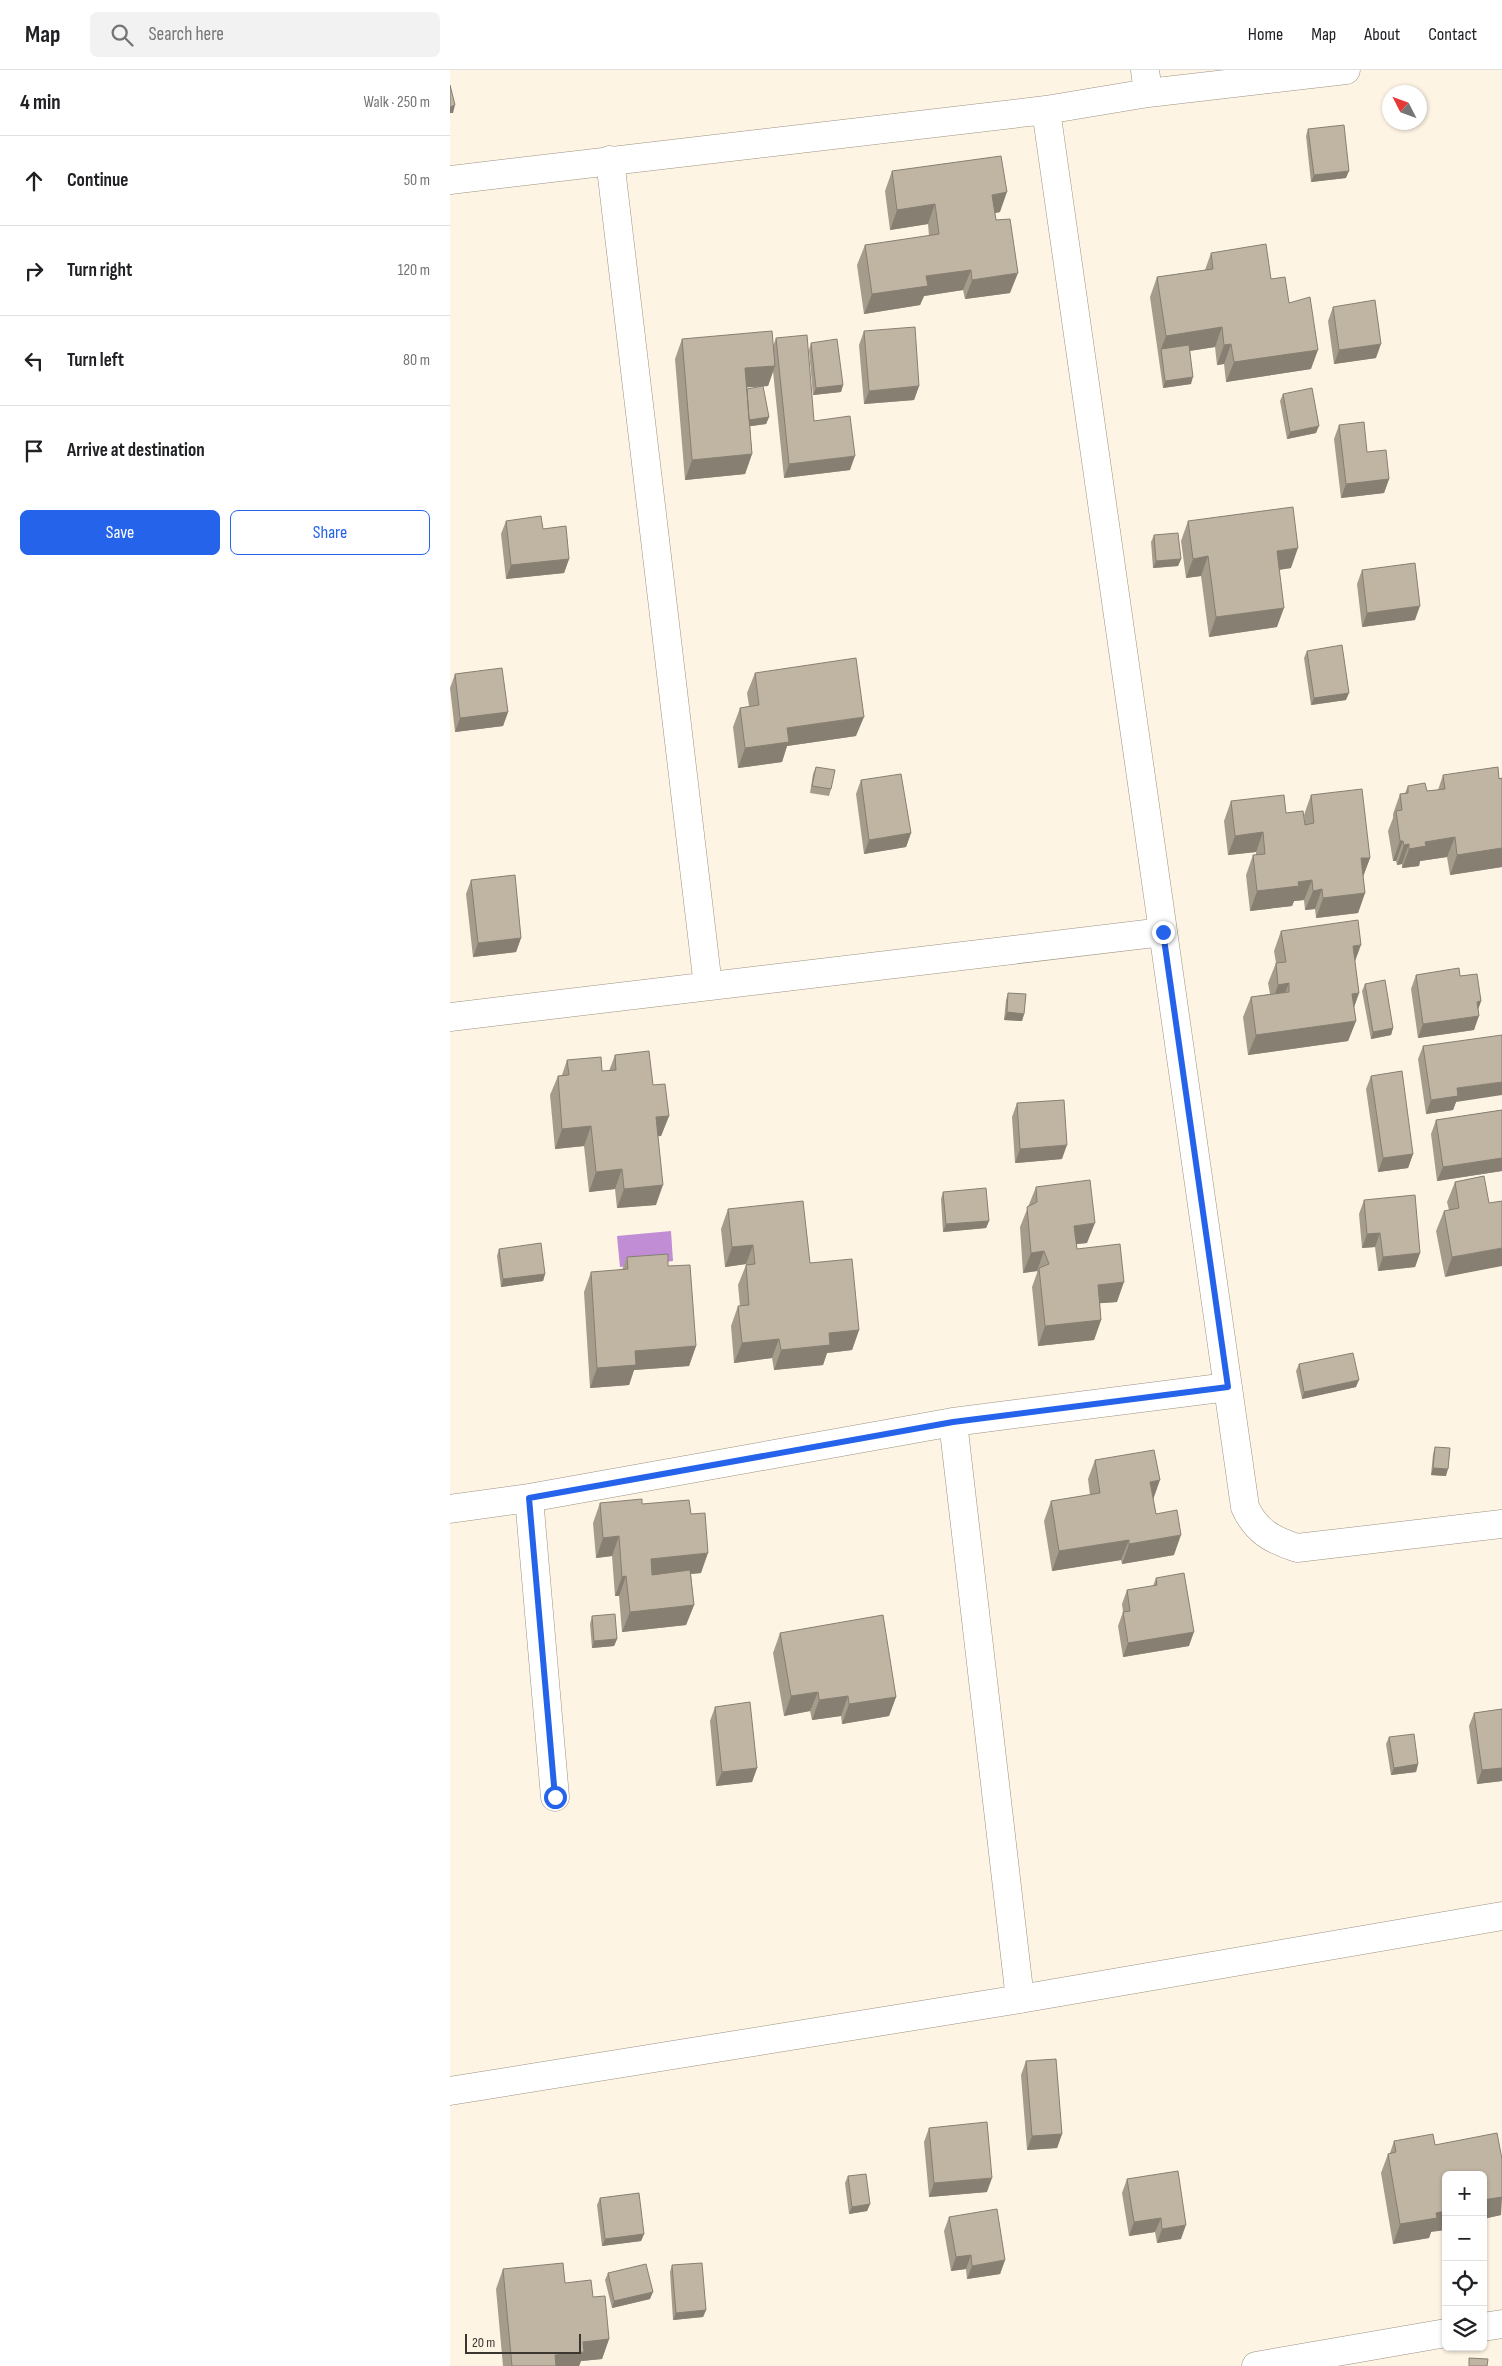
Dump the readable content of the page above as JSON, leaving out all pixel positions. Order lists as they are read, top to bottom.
{
  "scale_bar": "20 m",
  "north": "top left",
  "page": {
    "header": "Map",
    "search": "Search here",
    "nav": [
      "Home",
      "Map",
      "About",
      "Contact"
    ],
    "heading": ["4 min", "Walk · 250 m"],
    "list": [
      ["Continue", "50 m"],
      ["Turn right", "120 m"],
      ["Turn left", "80 m"],
      "Arrive at destination"
    ],
    "buttons": ["Save", "Share"],
    "map_buttons": ["+", "−"],
    "scale": "20 m"
  }
}
